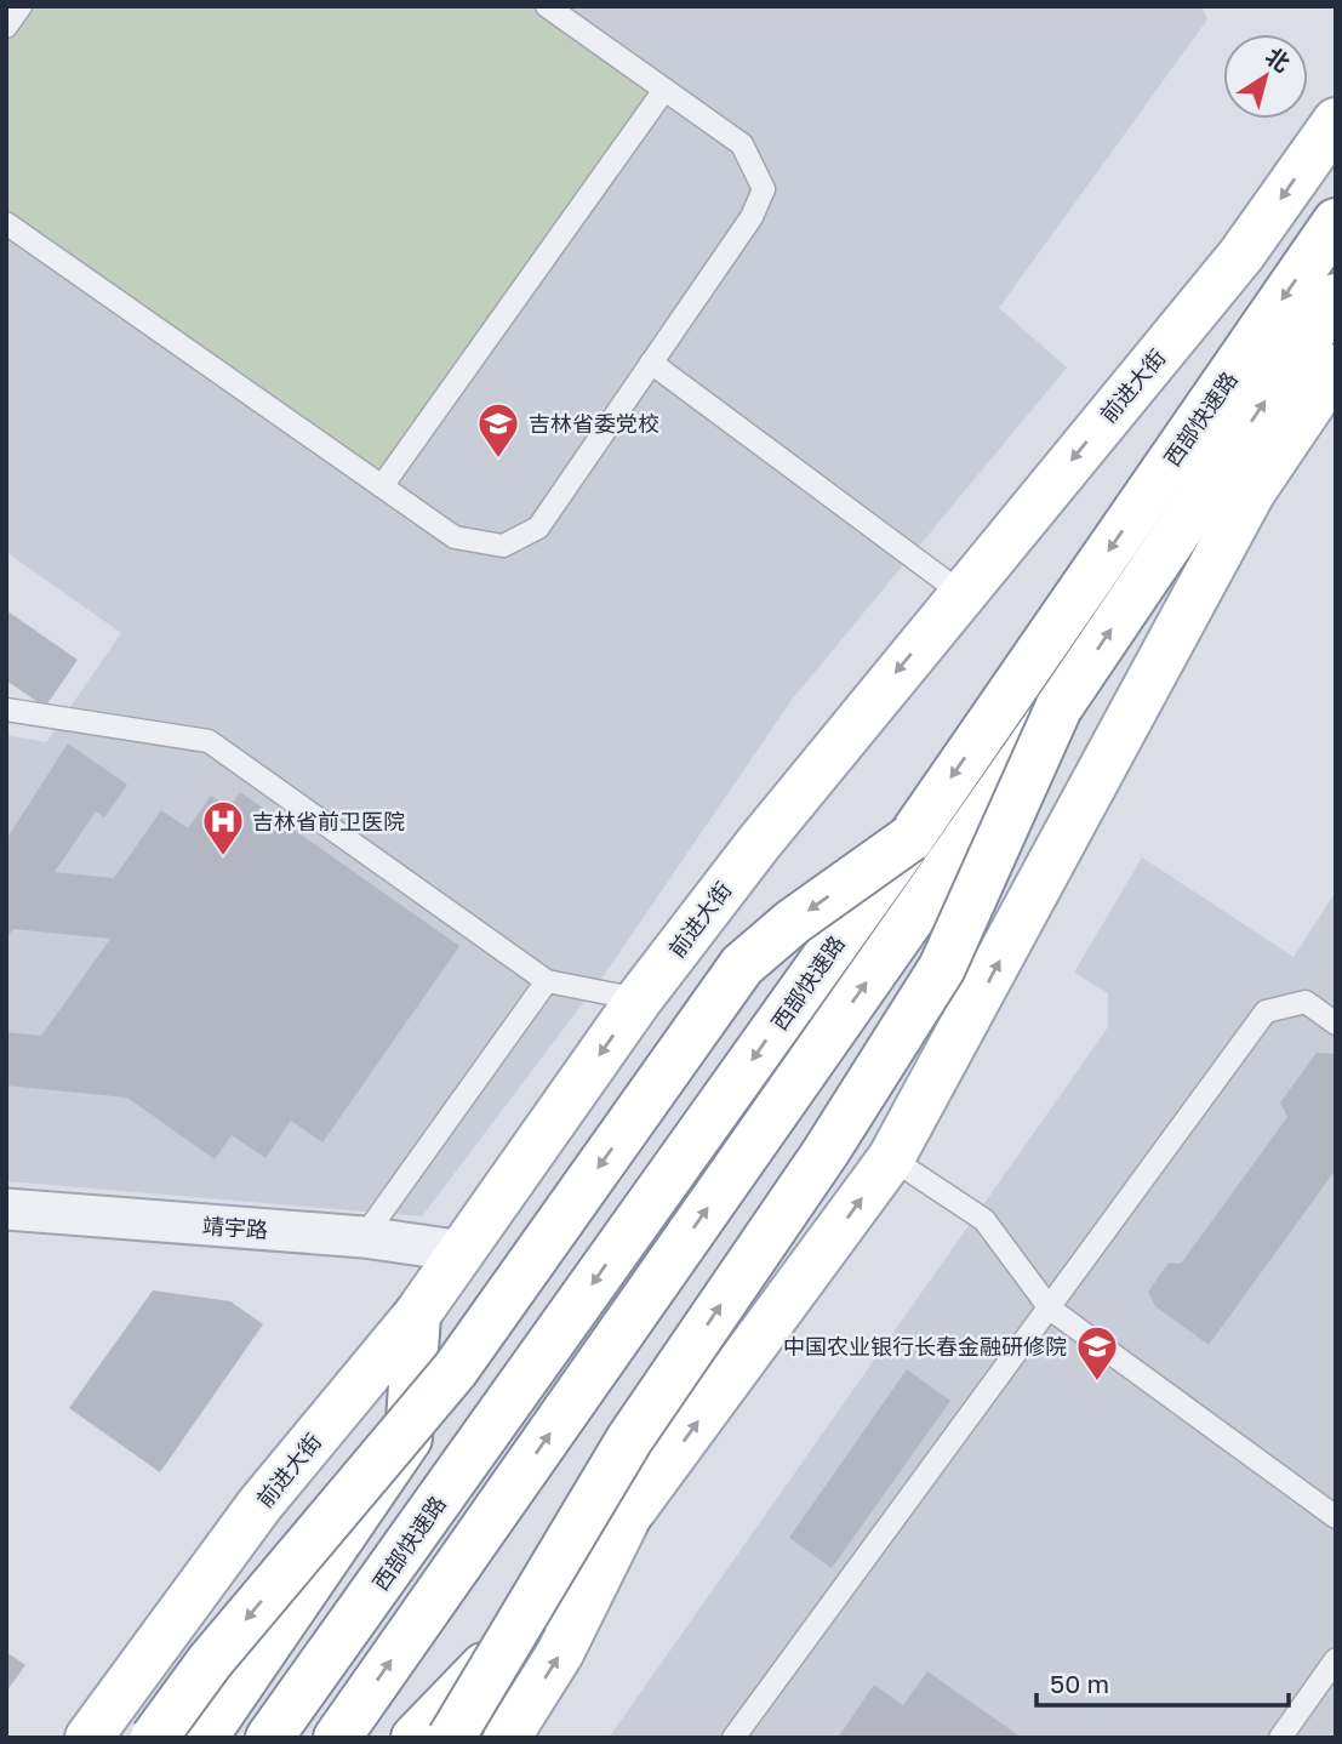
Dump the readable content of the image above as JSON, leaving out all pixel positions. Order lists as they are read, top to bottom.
{
  "streets": {
    "main road": ["前进大街", "西部快速路"],
    "street": ["靖宇路"]
  },
  "crossings": [
    ["前进大街", "靖宇路"]
  ],
  "places": {
    "school or university": ["吉林省委党校", "中国农业银行长春金融研修院"],
    "hospital": ["吉林省前卫医院"]
  },
  "scale_bar": "50 m",
  "north": "top right"
}
